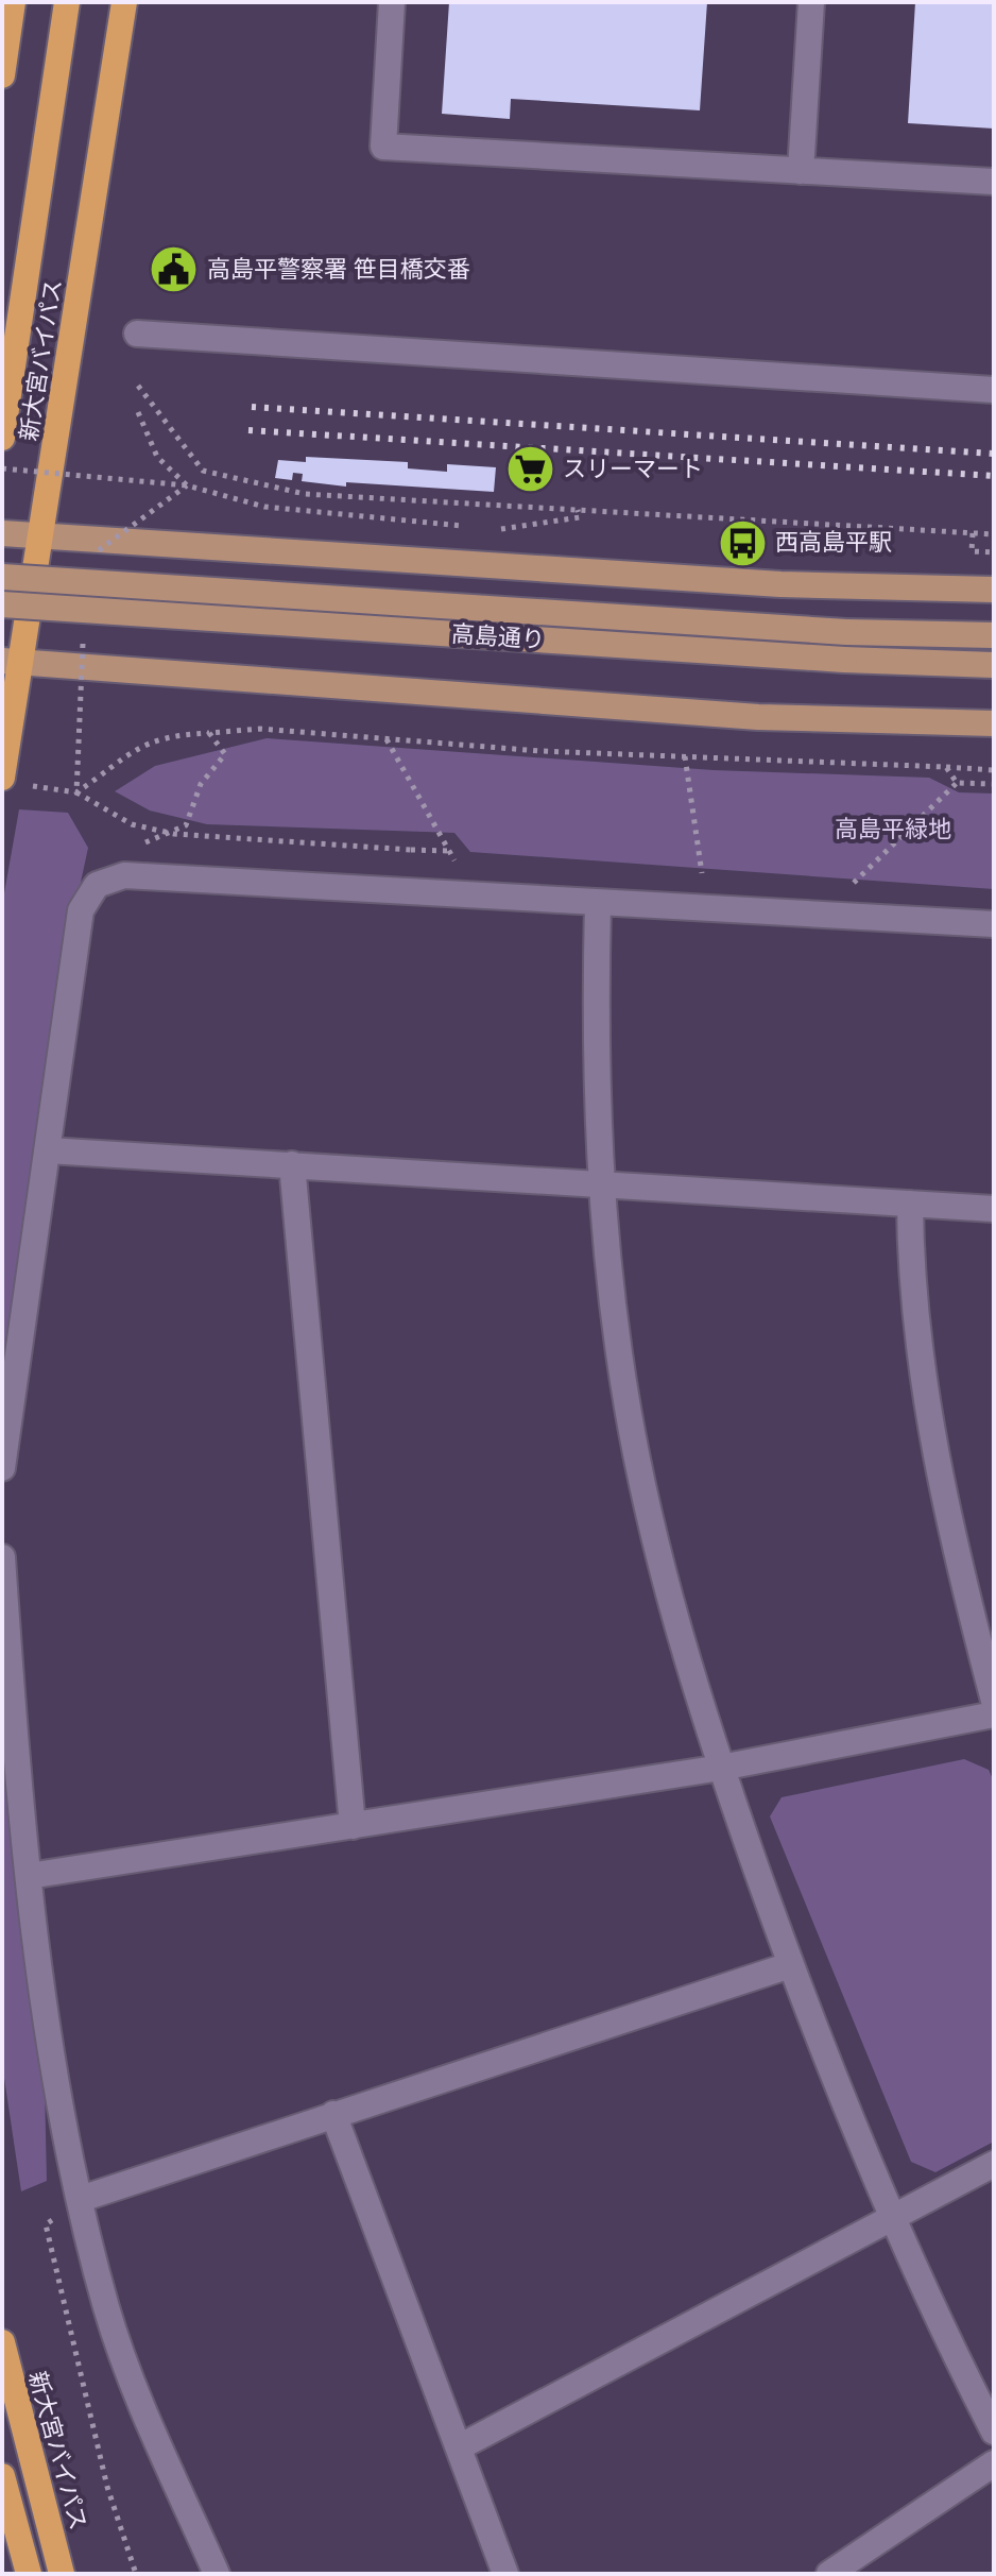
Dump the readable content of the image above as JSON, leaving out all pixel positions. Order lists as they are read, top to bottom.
{
  "streets": {
    "highway": ["新大宮バイパス"],
    "main road": ["高島通り"]
  },
  "parks": ["高島平緑地"],
  "places": {
    "public building": ["高島平警察署 笹目橋交番"],
    "supermarket": ["スリーマート"],
    "bus stop": ["西高島平駅"]
  }
}
